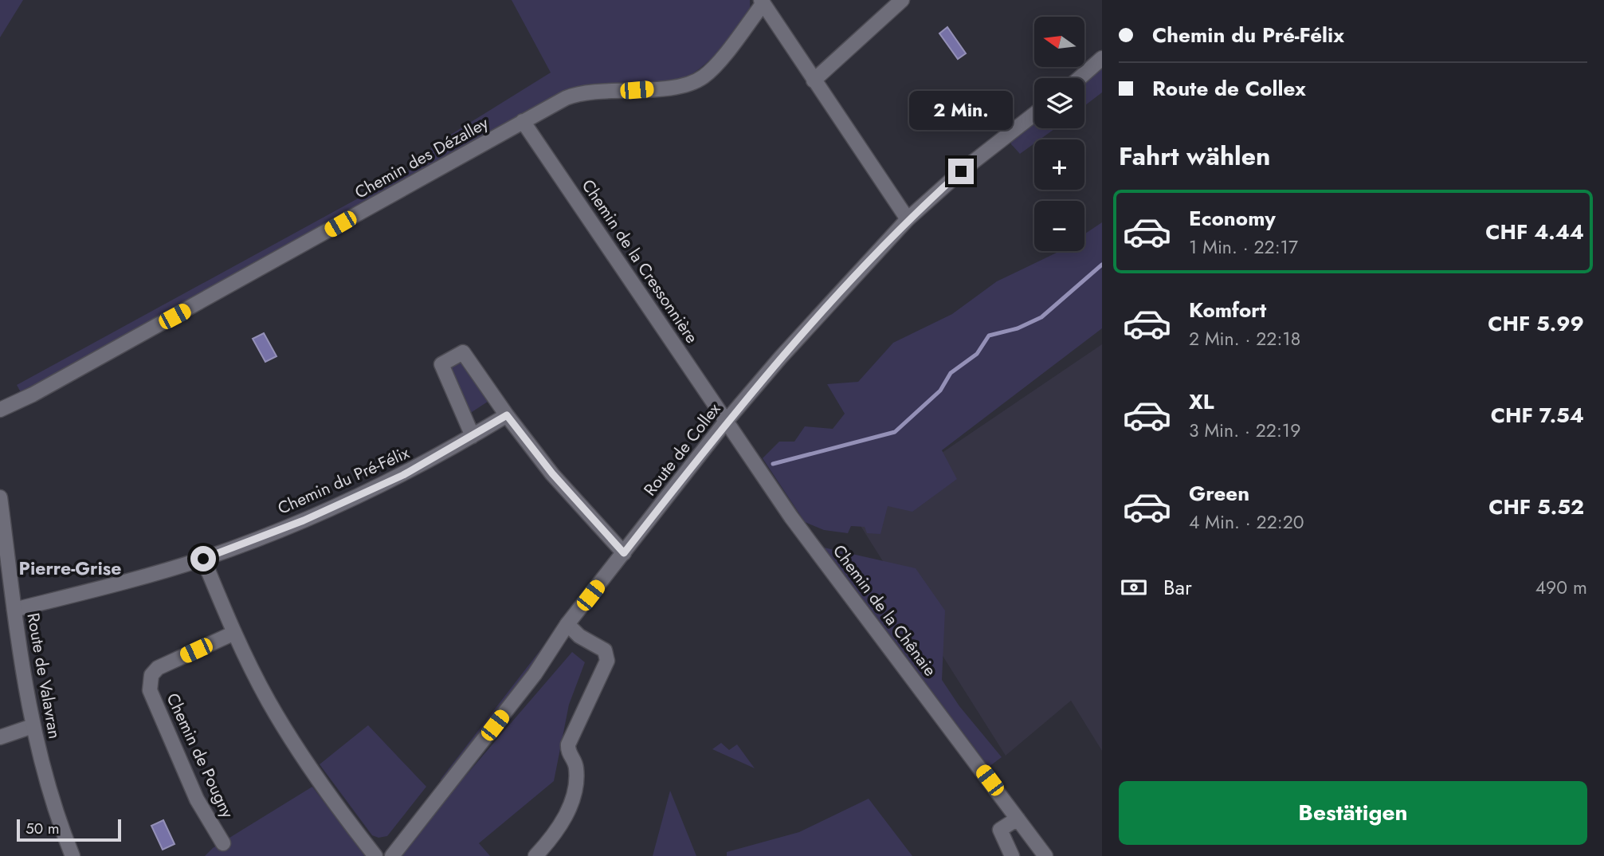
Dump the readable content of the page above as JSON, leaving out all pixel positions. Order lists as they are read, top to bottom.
{
  "streets": {
    "street": [
      "Chemin des Dézalley",
      "Chemin de la Cressonnière",
      "Route de Collex",
      "Chemin du Pré-Félix",
      "Chemin de la Chênaie",
      "Route de Valavran",
      "Chemin de Pougny"
    ]
  },
  "crossings": [
    ["Chemin des Dézalley", "Chemin de la Cressonnière"],
    ["Chemin de la Cressonnière", "Route de Collex"],
    ["Chemin de la Cressonnière", "Chemin de la Chênaie"],
    ["Route de Collex", "Chemin de la Chênaie"],
    ["Chemin du Pré-Félix", "Route de Valavran"]
  ],
  "districts": ["Pierre-Grise"],
  "scale_bar": "50 m",
  "north": "left",
  "page": {
    "banner": ["Chemin du Pré-Félix", "Route de Collex"],
    "map_buttons": ["+", "−"],
    "bubble": "2 Min.",
    "heading": "Fahrt wählen",
    "list": [
      {
        "name": "Economy",
        "note": "1 Min. · 22:17",
        "value": "CHF 4.44"
      },
      {
        "name": "Komfort",
        "note": "2 Min. · 22:18",
        "value": "CHF 5.99"
      },
      {
        "name": "XL",
        "note": "3 Min. · 22:19",
        "value": "CHF 7.54"
      },
      {
        "name": "Green",
        "note": "4 Min. · 22:20",
        "value": "CHF 5.52"
      }
    ],
    "pay": ["Bar", "490 m"],
    "buttons": "Bestätigen",
    "scale": "50 m"
  }
}
